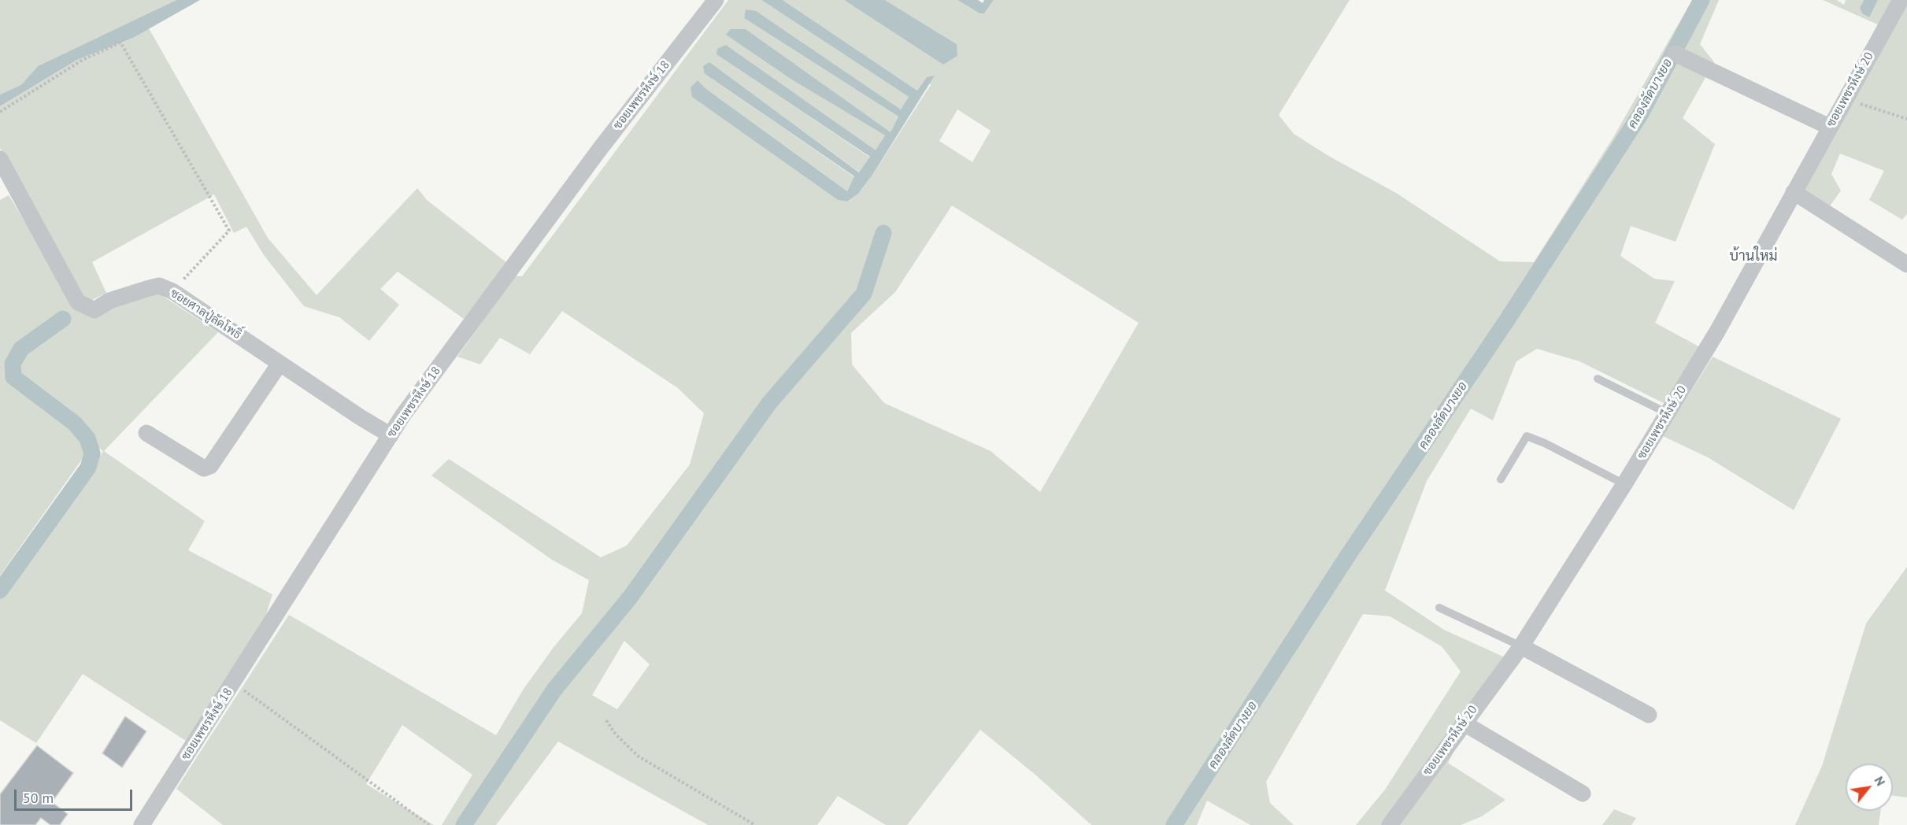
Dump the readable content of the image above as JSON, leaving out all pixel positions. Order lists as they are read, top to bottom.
{
  "streets": {
    "street": ["ซอยเพชรหึงษ์ 20", "ซอยเพชรหึงษ์ 18", "ซอยศาลปู่ลัดโพธิ์"]
  },
  "crossings": [
    ["ซอยเพชรหึงษ์ 18", "ซอยศาลปู่ลัดโพธิ์"]
  ],
  "districts": ["บ้านใหม่"],
  "water": ["คลองลัดบางยอ"],
  "scale_bar": "50 m",
  "north": "top right"
}
